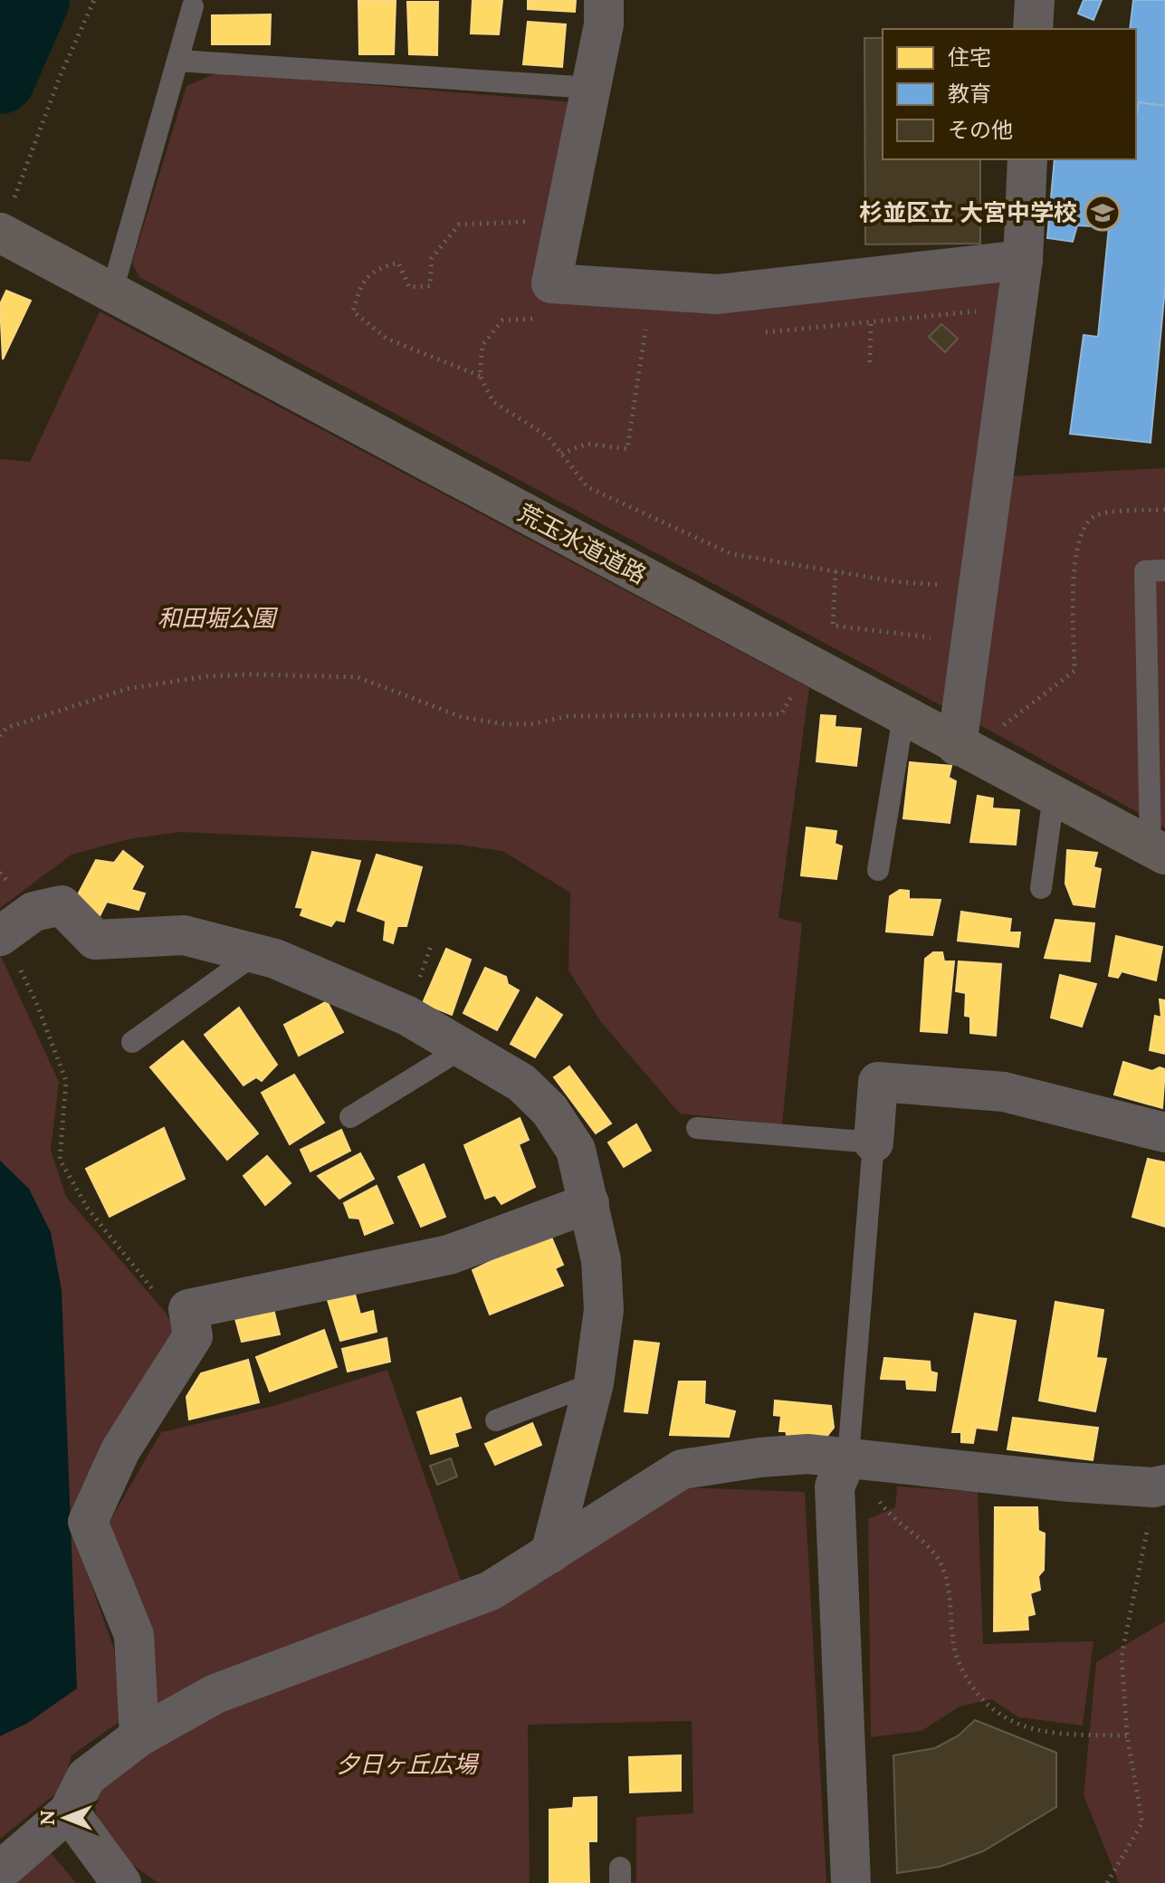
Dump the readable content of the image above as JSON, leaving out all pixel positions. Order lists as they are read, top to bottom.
{
  "streets": {
    "main road": ["荒玉水道道路"]
  },
  "parks": ["和田堀公園", "夕日ヶ丘広場"],
  "places": {
    "school or university": ["杉並区立 大宮中学校"]
  },
  "legend": ["住宅", "教育", "その他"],
  "north": "left"
}
